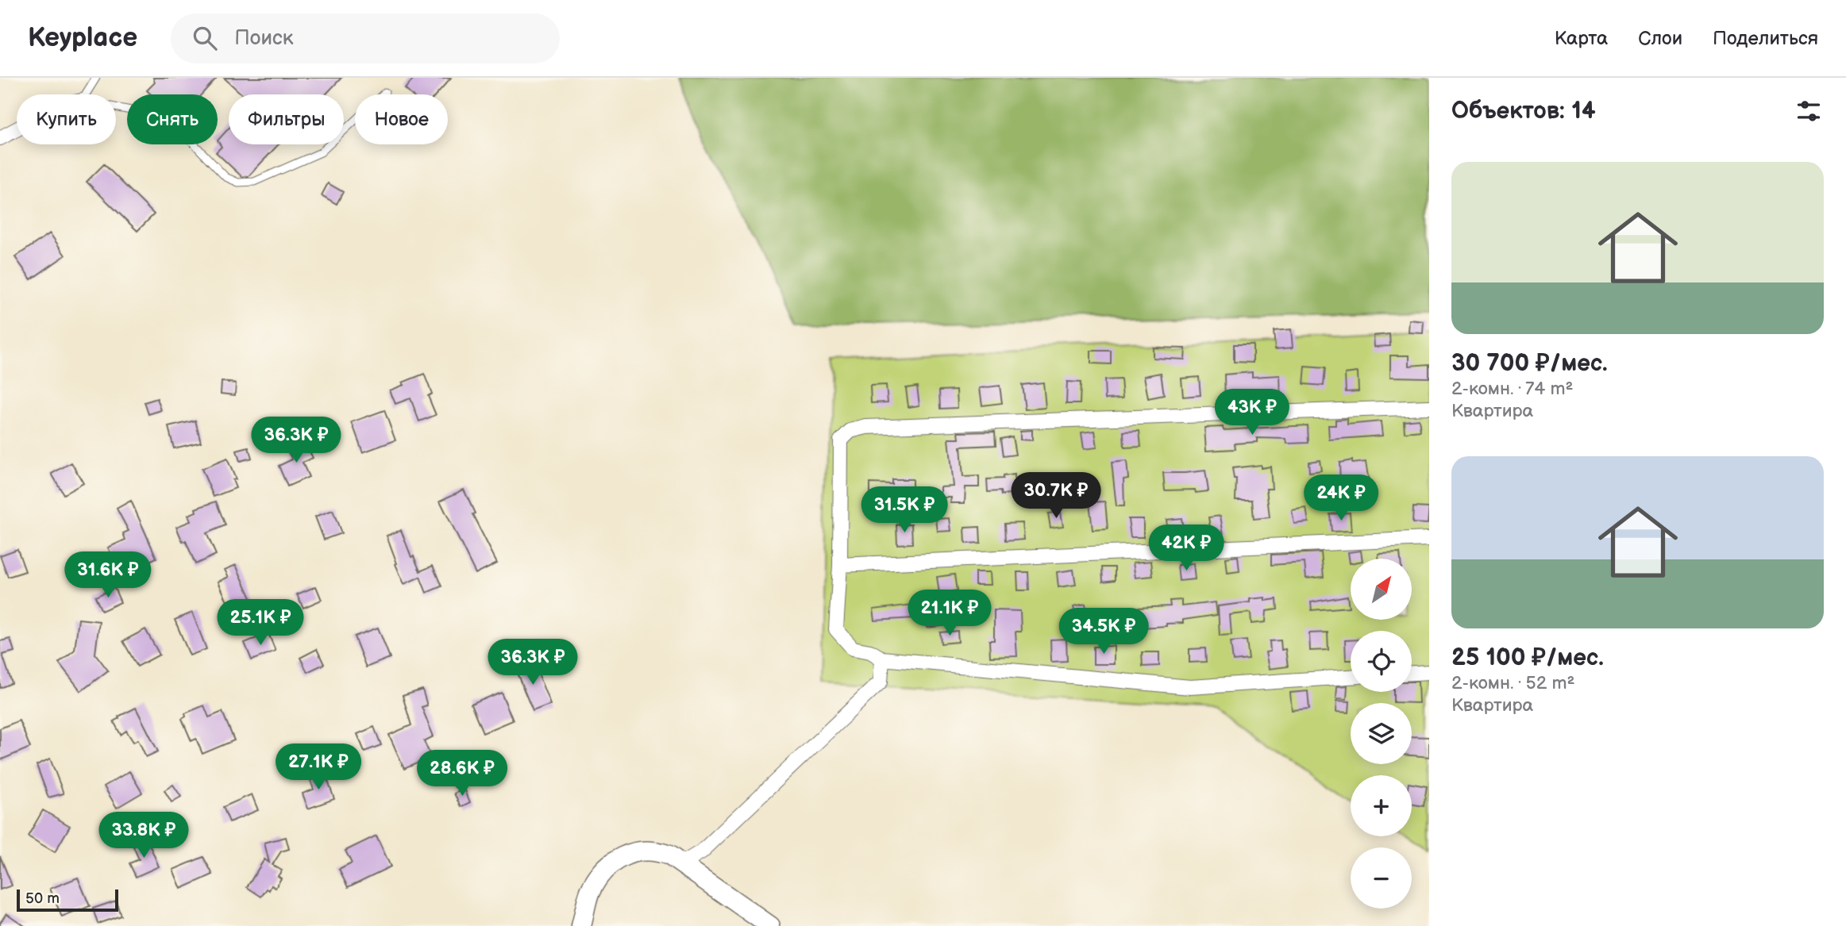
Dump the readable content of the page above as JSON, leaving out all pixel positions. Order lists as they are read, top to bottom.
{
  "scale_bar": "50 m",
  "north": "top right",
  "page": {
    "header": "Keyplace",
    "search": "Поиск",
    "nav": ["Карта", "Слои", "Поделиться"],
    "heading": "Объектов: 14",
    "chip": [
      "Купить",
      "Снять",
      "Фильтры",
      "Новое"
    ],
    "list": [
      {
        "name": "30 700 ₽/мес.",
        "note": "2-комн. · 74 m² · Квартира"
      },
      {
        "name": "25 100 ₽/мес.",
        "note": "2-комн. · 52 m² · Квартира"
      }
    ],
    "price": [
      "43K ₽",
      "36.3K ₽",
      "30.7K ₽",
      "24K ₽",
      "31.5K ₽",
      "42K ₽",
      "31.6K ₽",
      "21.1K ₽",
      "25.1K ₽",
      "34.5K ₽",
      "36.3K ₽",
      "27.1K ₽",
      "28.6K ₽",
      "33.8K ₽"
    ],
    "map_buttons": ["+", "−"],
    "scale": "50 m"
  }
}
